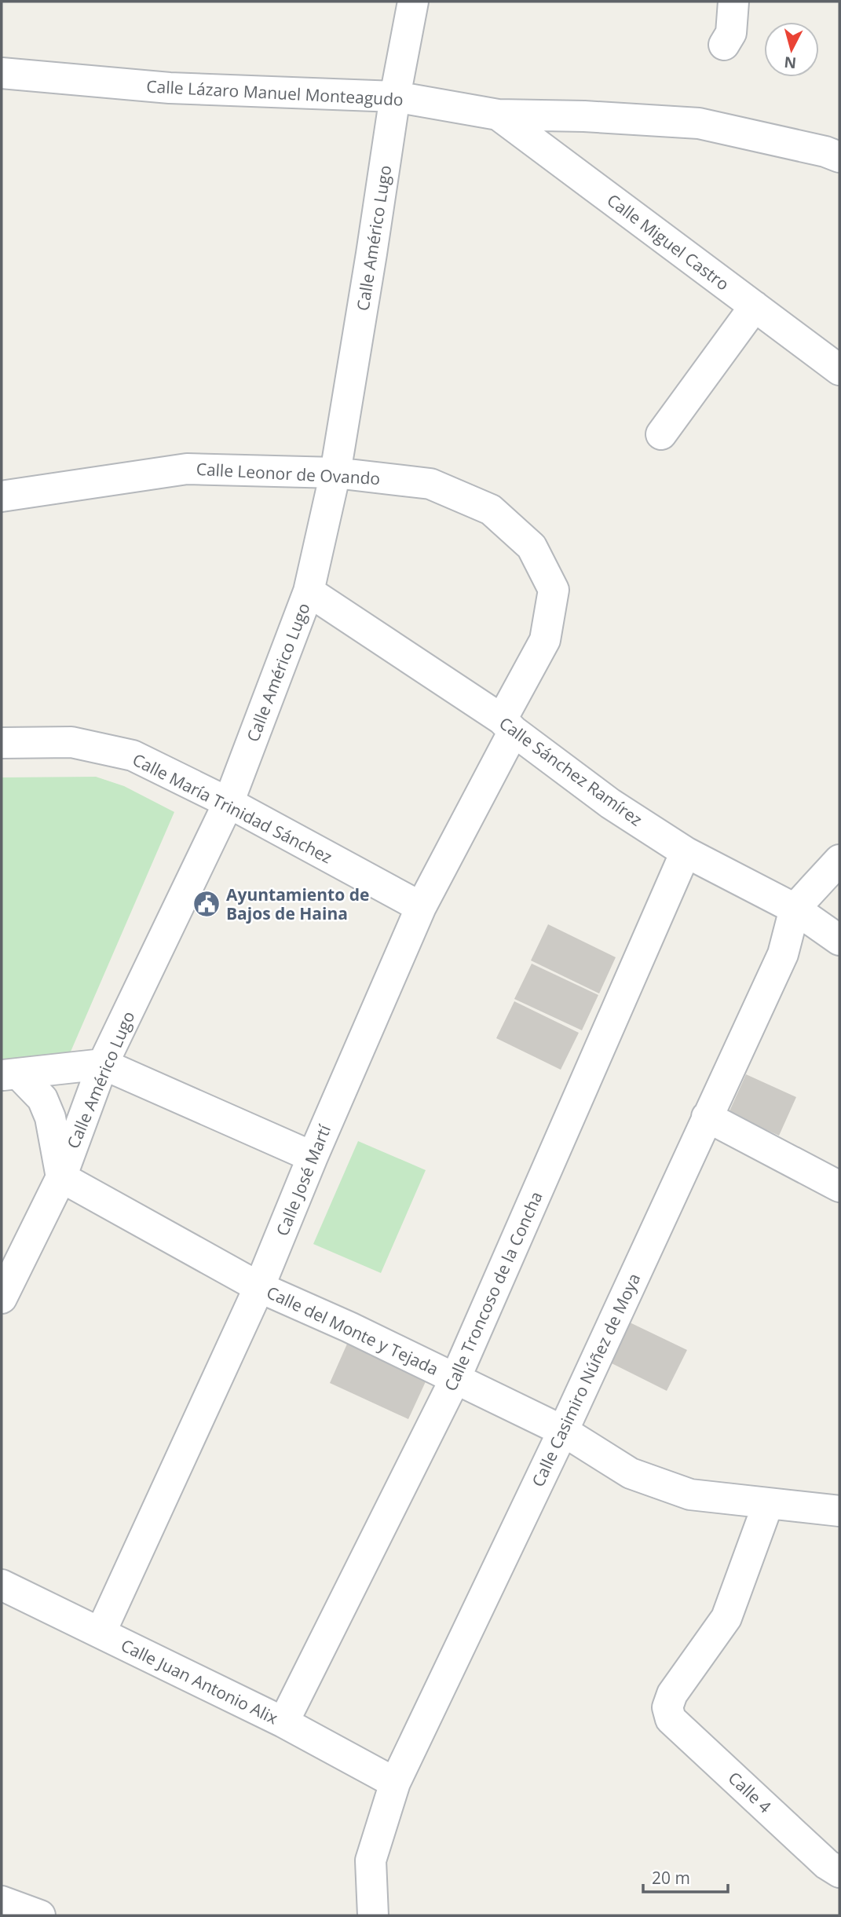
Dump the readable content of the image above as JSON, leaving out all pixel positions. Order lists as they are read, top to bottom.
{
  "streets": {
    "street": [
      "Calle Lázaro Manuel Monteagudo",
      "Calle Américo Lugo",
      "Calle Miguel Castro",
      "Calle Leonor de Ovando",
      "Calle Sánchez Ramírez",
      "Calle María Trinidad Sánchez",
      "Calle José Martí",
      "Calle Troncoso de la Concha",
      "Calle del Monte y Tejada",
      "Calle Casimiro Núñez de Moya",
      "Calle Juan Antonio Alix",
      "Calle 4"
    ]
  },
  "crossings": [
    ["Calle Lázaro Manuel Monteagudo", "Calle Américo Lugo"],
    ["Calle Lázaro Manuel Monteagudo", "Calle Miguel Castro"],
    ["Calle Américo Lugo", "Calle Leonor de Ovando"],
    ["Calle Américo Lugo", "Calle Sánchez Ramírez"],
    ["Calle Américo Lugo", "Calle María Trinidad Sánchez"],
    ["Calle Américo Lugo", "Calle del Monte y Tejada"],
    ["Calle Leonor de Ovando", "Calle Sánchez Ramírez"],
    ["Calle Leonor de Ovando", "Calle José Martí"],
    ["Calle Sánchez Ramírez", "Calle José Martí"],
    ["Calle Sánchez Ramírez", "Calle Troncoso de la Concha"],
    ["Calle Sánchez Ramírez", "Calle Casimiro Núñez de Moya"],
    ["Calle María Trinidad Sánchez", "Calle José Martí"],
    ["Calle José Martí", "Calle del Monte y Tejada"],
    ["Calle José Martí", "Calle Juan Antonio Alix"],
    ["Calle Troncoso de la Concha", "Calle del Monte y Tejada"],
    ["Calle Troncoso de la Concha", "Calle Juan Antonio Alix"],
    ["Calle del Monte y Tejada", "Calle Casimiro Núñez de Moya"],
    ["Calle del Monte y Tejada", "Calle 4"],
    ["Calle Casimiro Núñez de Moya", "Calle Juan Antonio Alix"]
  ],
  "places": {
    "public building": ["Ayuntamiento de Bajos de Haina"]
  },
  "scale_bar": "20 m",
  "north": "bottom"
}
